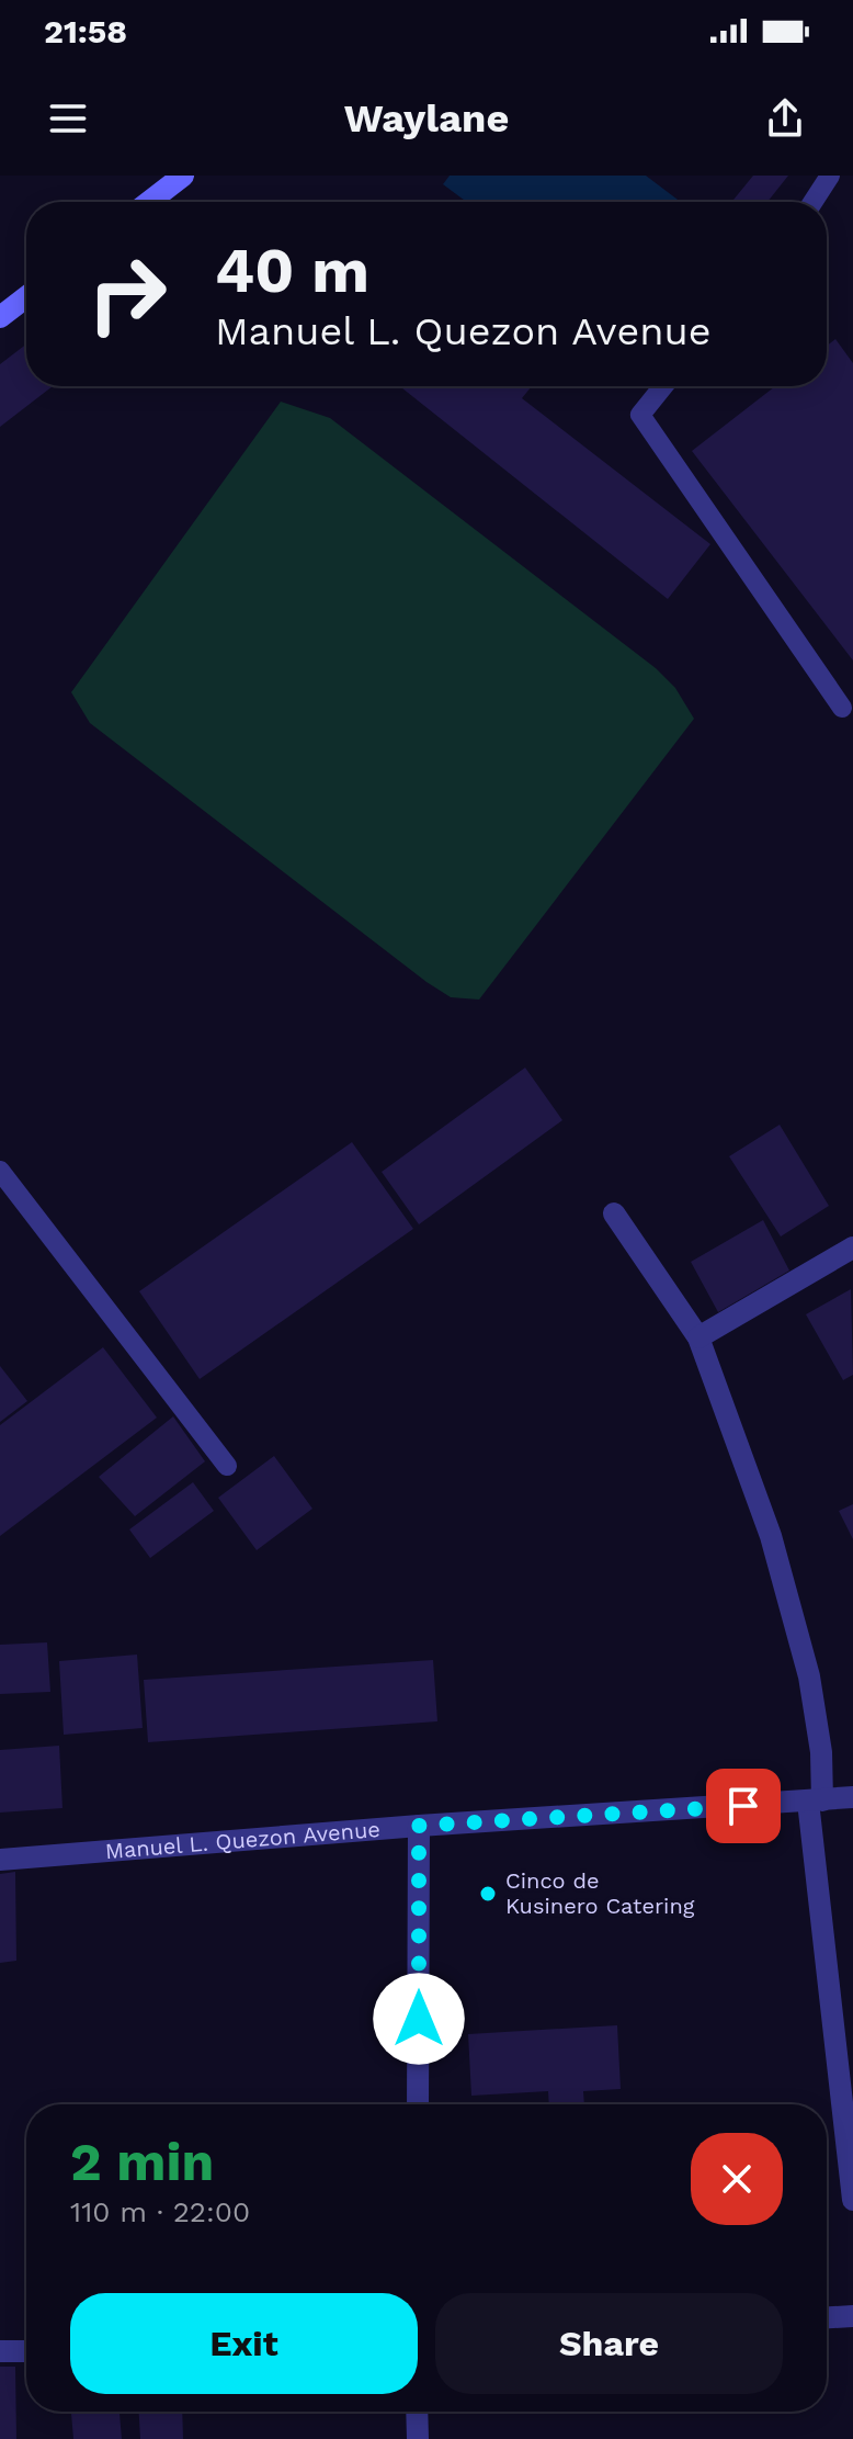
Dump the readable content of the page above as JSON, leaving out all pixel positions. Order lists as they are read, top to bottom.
{
  "streets": {
    "street": ["Manuel L. Quezon Avenue"]
  },
  "places": ["Cinco de Kusinero Catering"],
  "page": {
    "status": "21:58",
    "header": "Waylane",
    "turn": ["40 m", "Manuel L. Quezon Avenue"],
    "heading": ["2 min", "110 m · 22:00"],
    "buttons": ["Exit", "Share"]
  }
}
